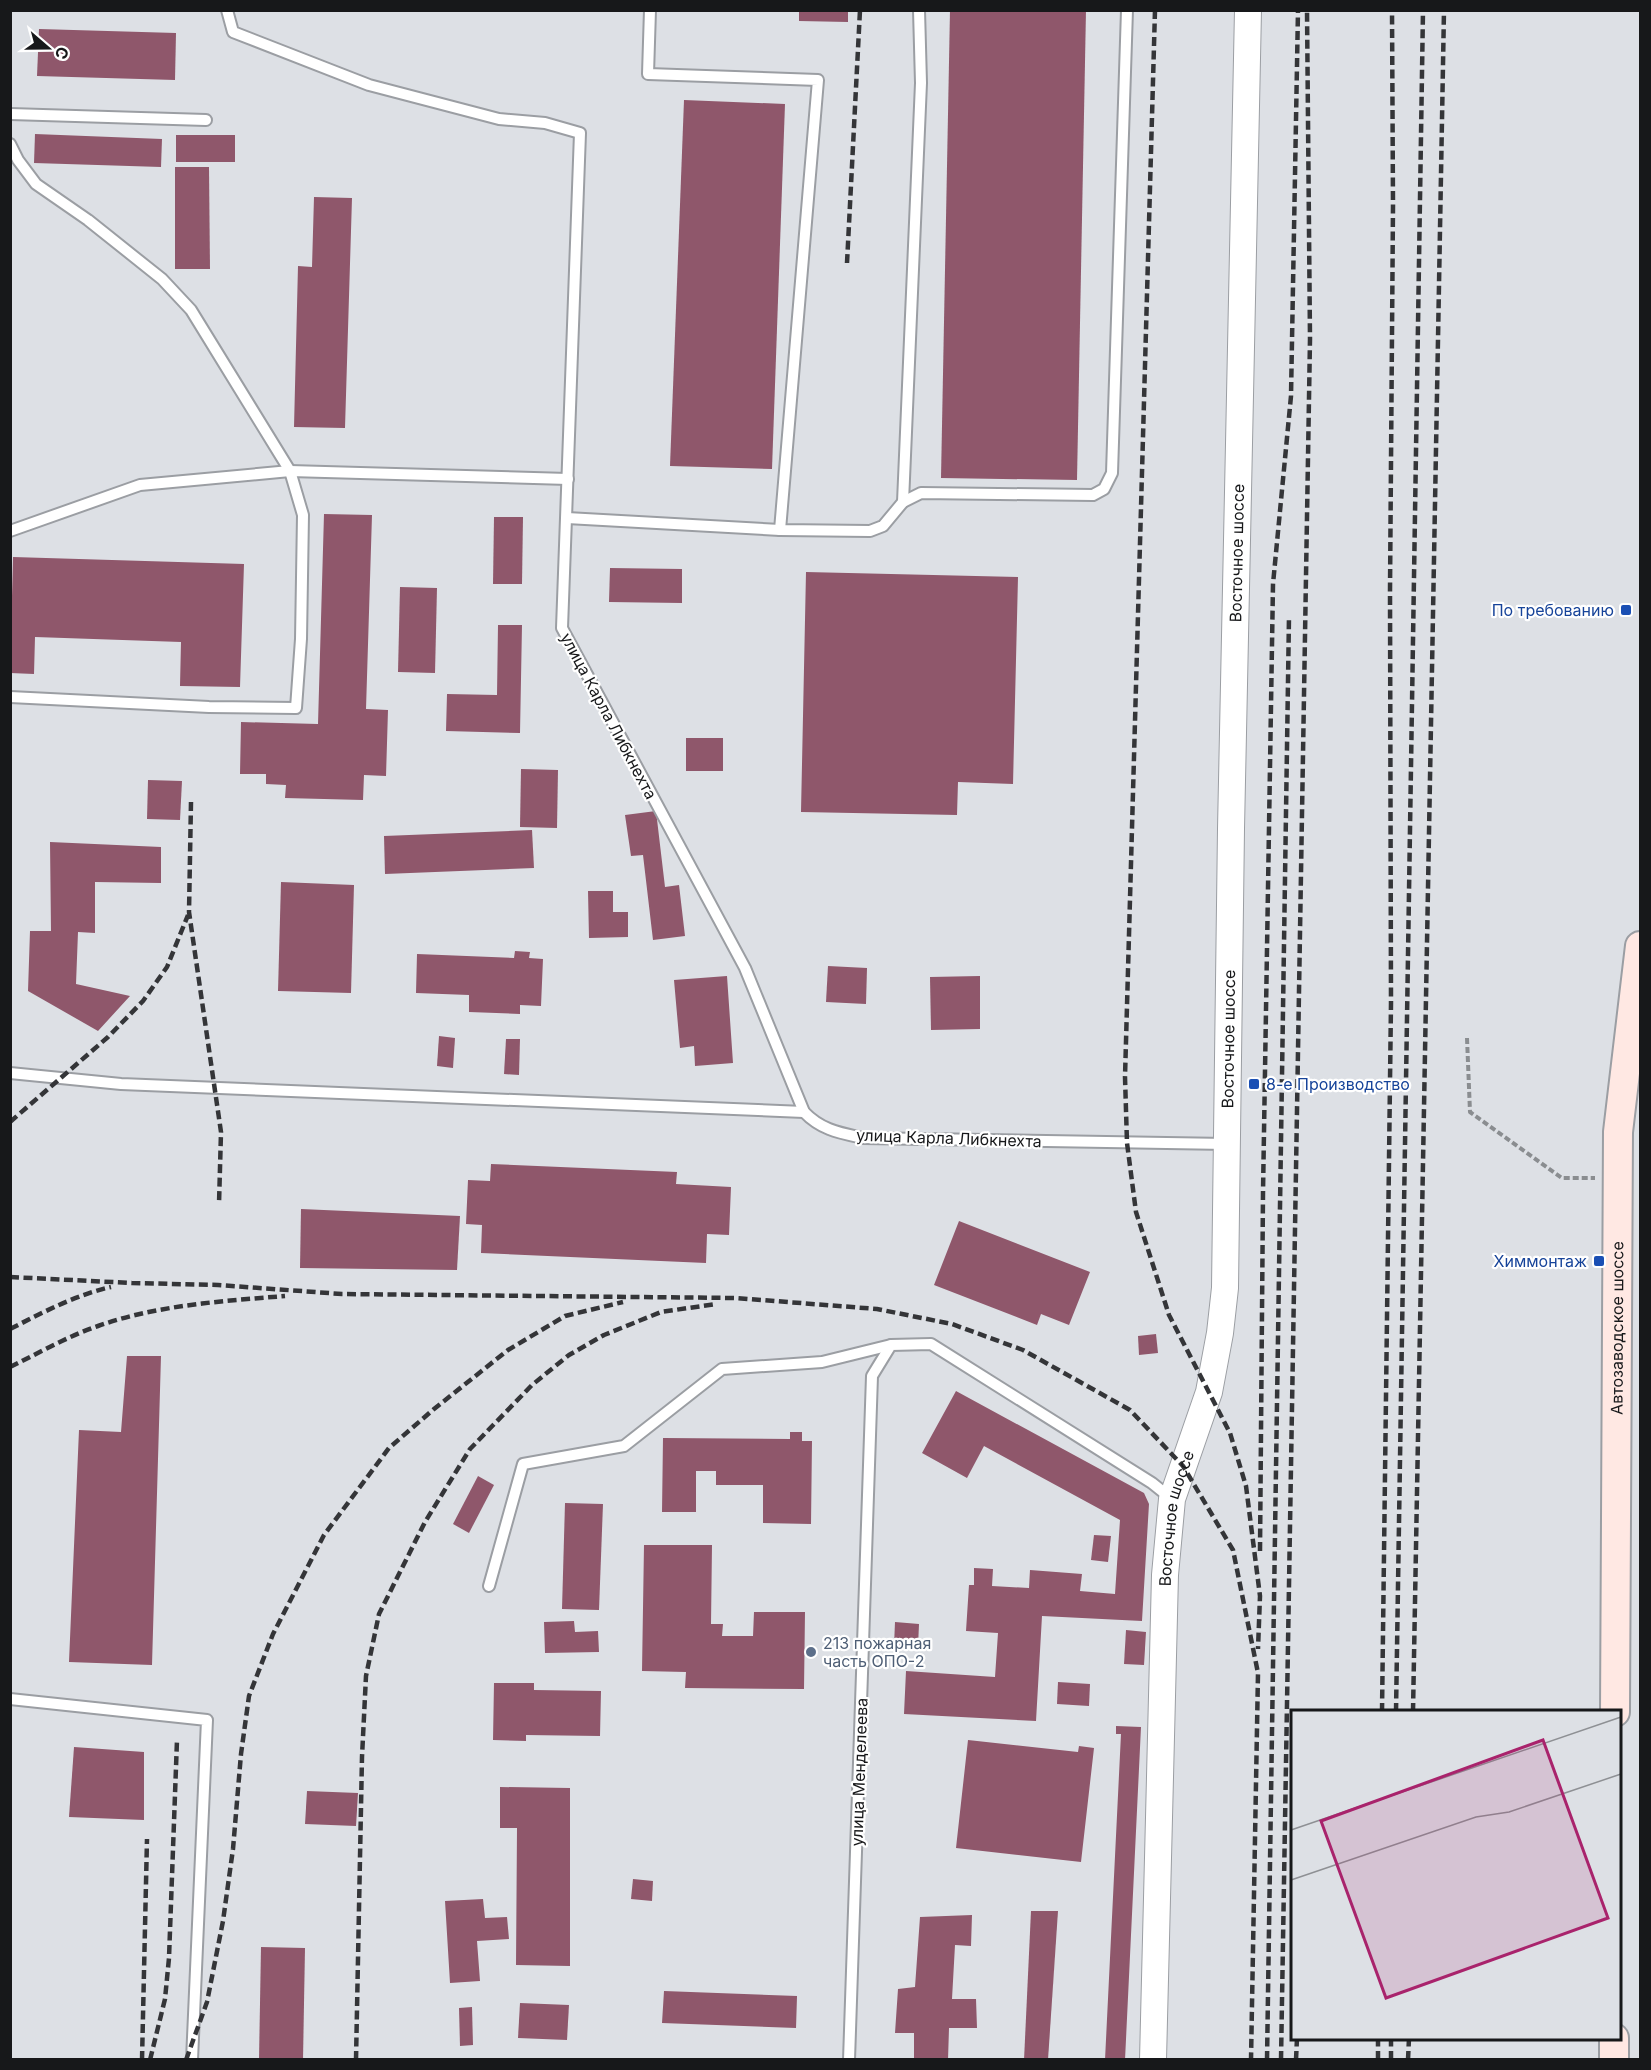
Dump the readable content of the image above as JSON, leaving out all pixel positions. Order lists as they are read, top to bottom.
{
  "streets": {
    "main road": ["Автозаводское шоссе"],
    "street": ["Восточное шоссе"],
    "lane": ["улица Карла Либкнехта", "улица Менделеева"]
  },
  "crossings": [
    ["Восточное шоссе", "улица Карла Либкнехта"]
  ],
  "places": {
    "transit": ["По требованию", "8-е Производство", "Химмонтаж"],
    "other": ["213 пожарная часть ОПО-2"]
  },
  "north": "right"
}
